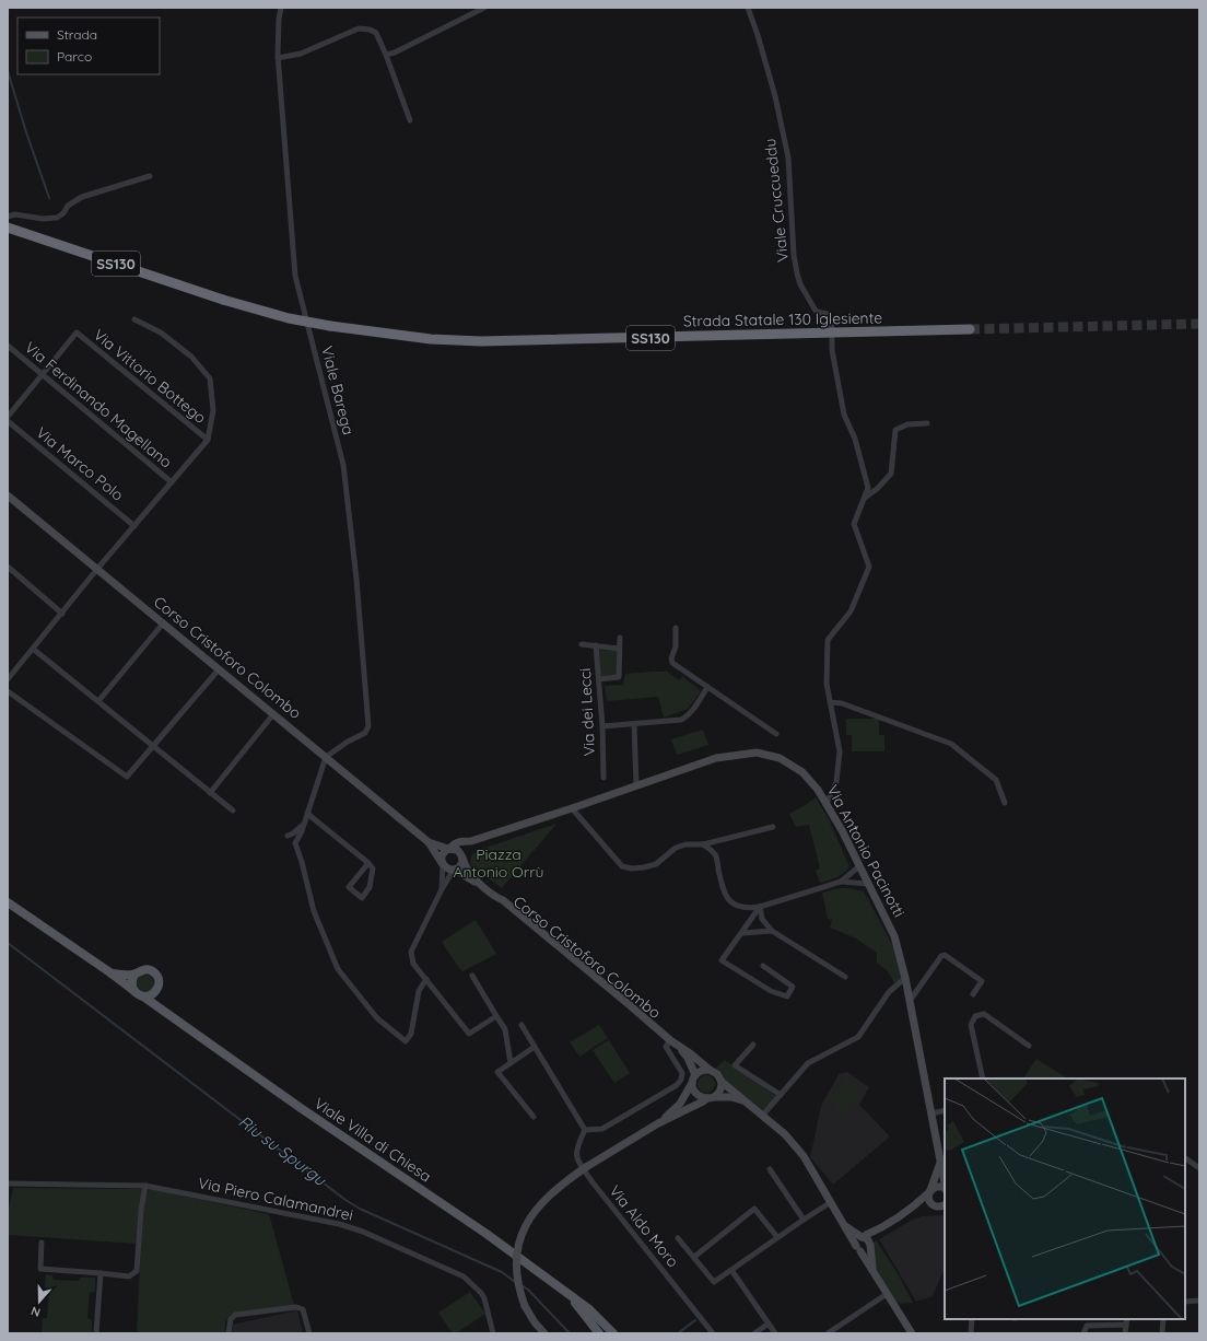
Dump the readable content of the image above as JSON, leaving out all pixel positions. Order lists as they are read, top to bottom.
{
  "streets": {
    "highway": ["SS130", "Strada Statale 130 Iglesiente"],
    "main road": ["Viale Villa di Chiesa"],
    "street": [
      "Viale Cruccueddu",
      "Via Vittorio Bottego",
      "Viale Barega",
      "Via Ferdinando Magellano",
      "Via Marco Polo",
      "Corso Cristoforo Colombo",
      "Via dei Lecci",
      "Via Antonio Pacinotti",
      "Via Piero Calamandrei",
      "Via Aldo Moro"
    ]
  },
  "crossings": [
    ["Via Vittorio Bottego", "Via Ferdinando Magellano"],
    ["Viale Barega", "Corso Cristoforo Colombo"],
    ["Corso Cristoforo Colombo", "Via Antonio Pacinotti"]
  ],
  "water": ["Riu su Spurgu"],
  "parks": ["Piazza Antonio Orrù"],
  "legend": ["Strada", "Parco"],
  "north": "bottom"
}
